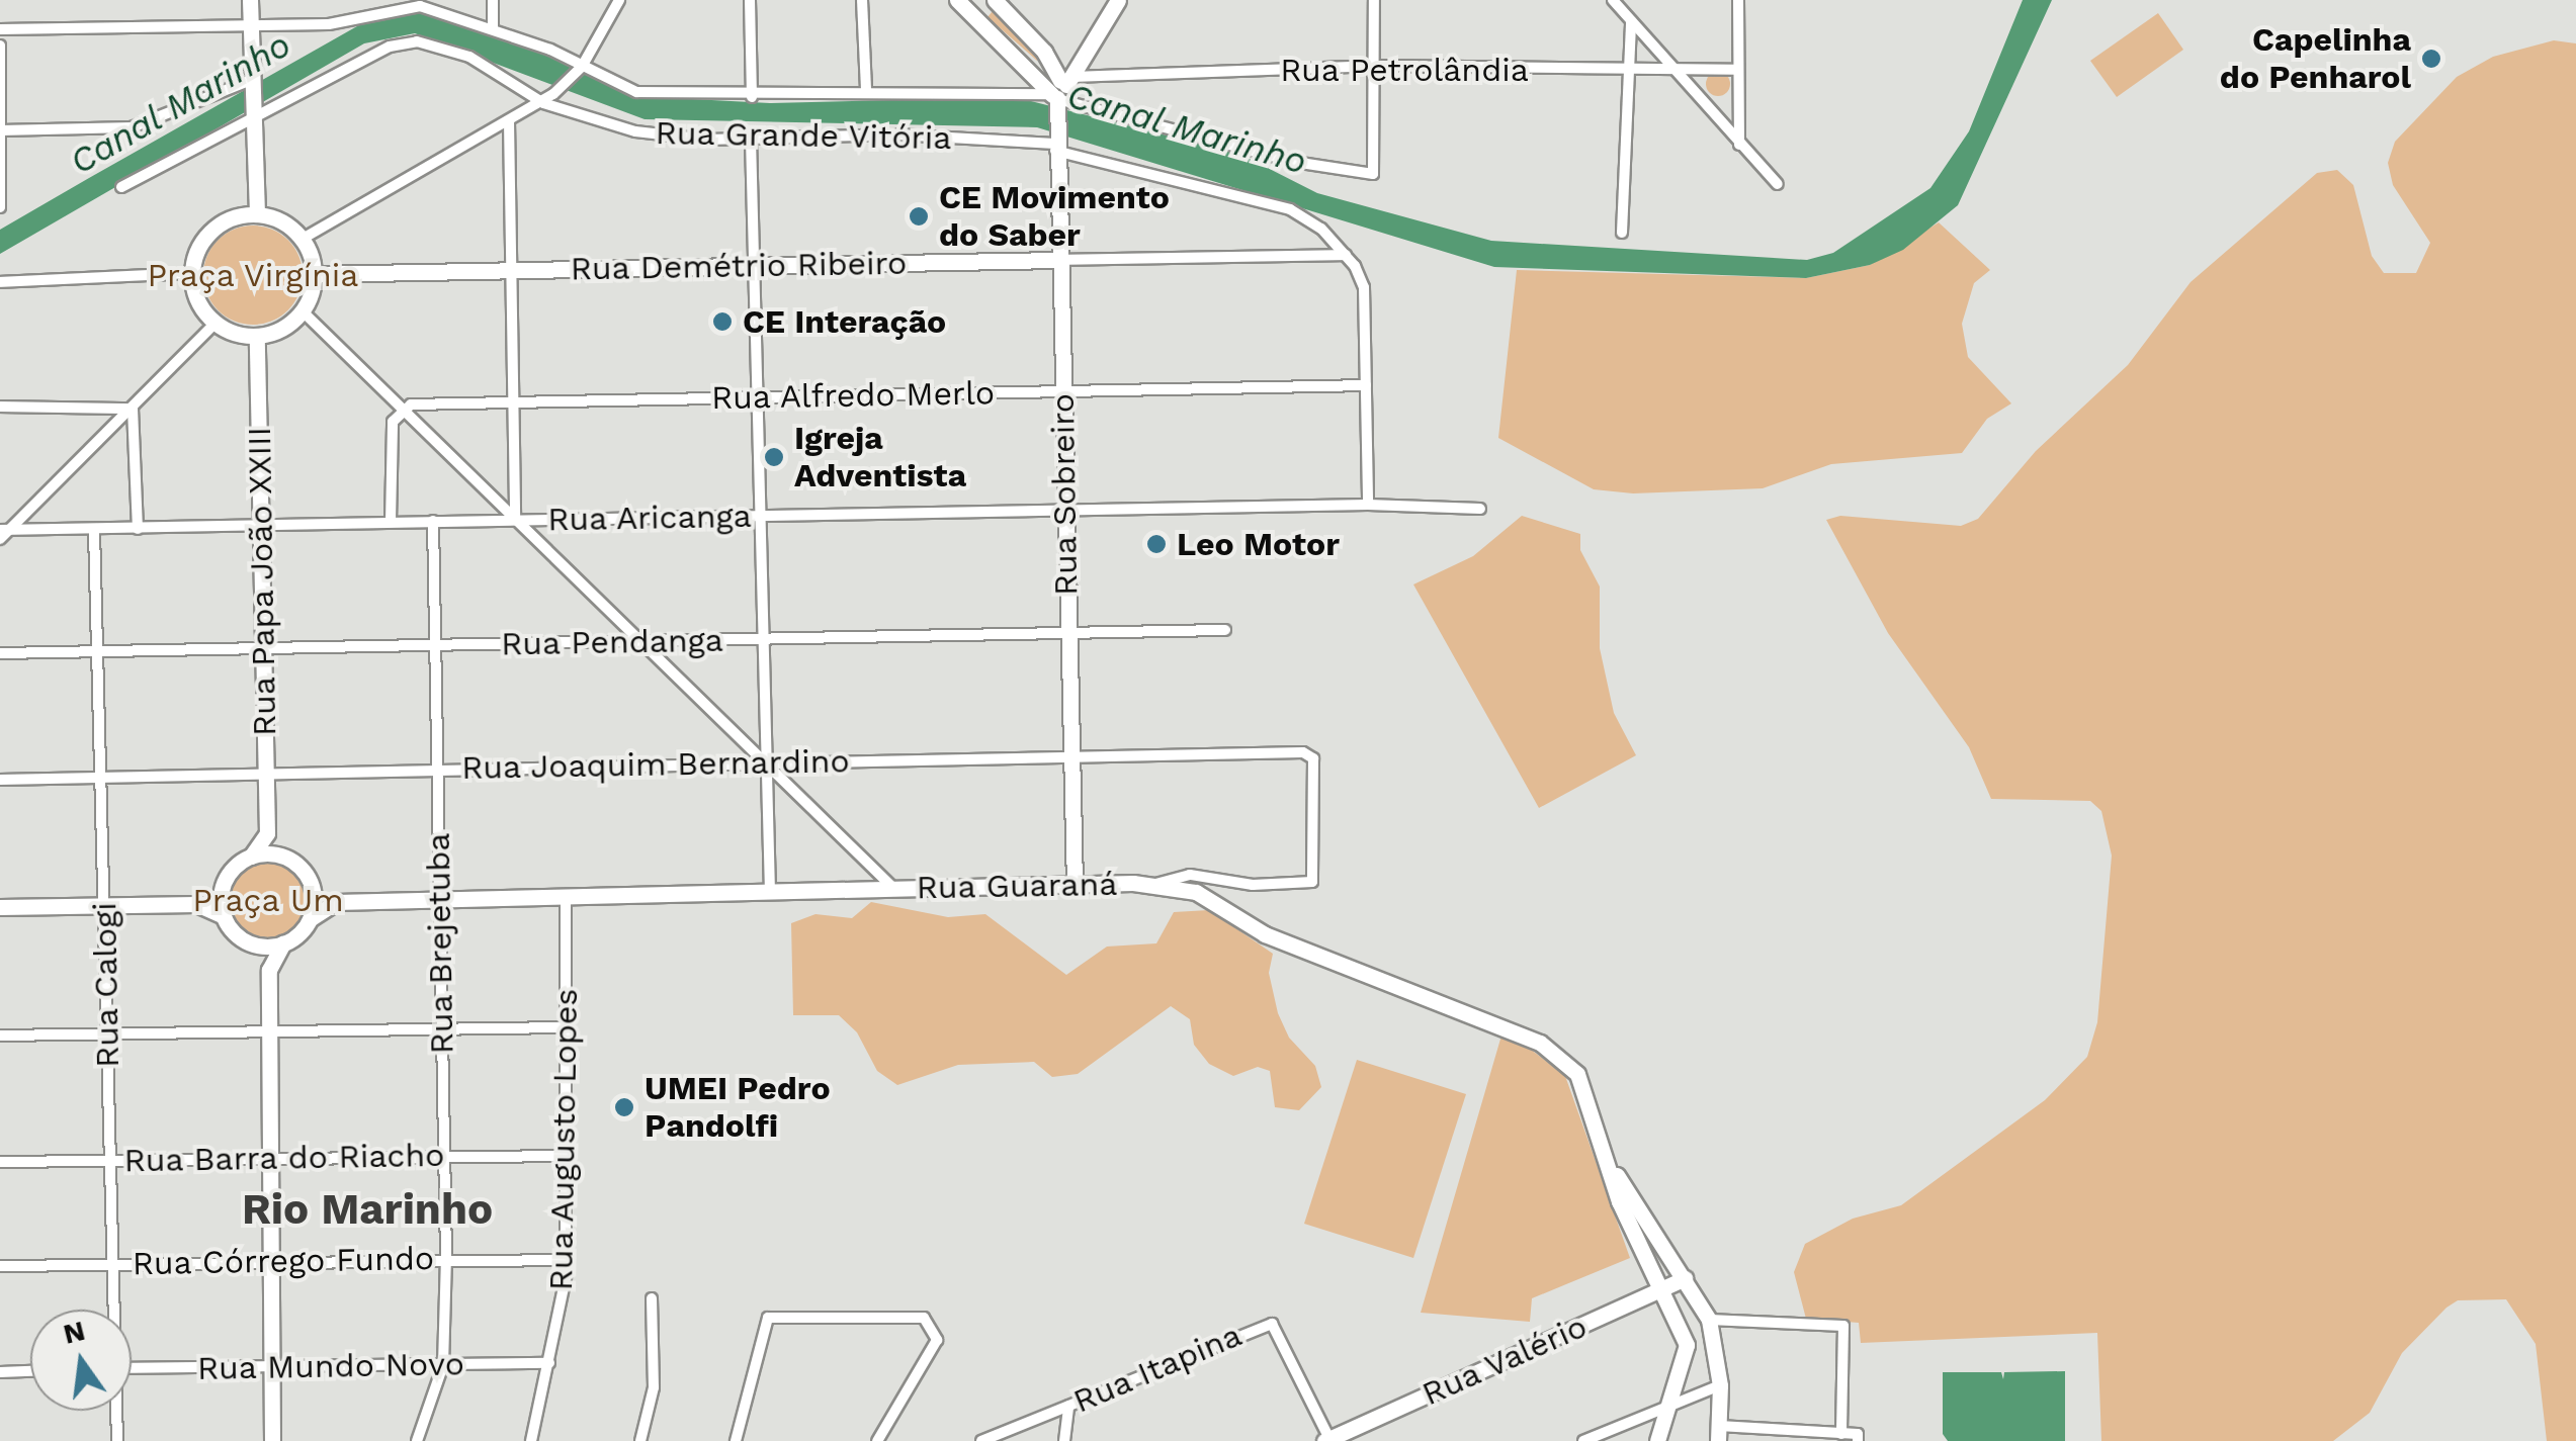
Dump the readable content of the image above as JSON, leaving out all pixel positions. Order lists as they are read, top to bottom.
{
  "streets": {
    "street": [
      "Rua Petrolândia",
      "Rua Grande Vitória",
      "Rua Demétrio Ribeiro",
      "Rua Alfredo Merlo",
      "Rua Sobreiro",
      "Rua Aricanga",
      "Rua Papa João XXIII",
      "Rua Pendanga",
      "Rua Joaquim Bernardino",
      "Rua Guaraná",
      "Rua Brejetuba",
      "Rua Calogi",
      "Rua Augusto Lopes",
      "Rua Barra do Riacho",
      "Rua Córrego Fundo",
      "Rua Valério",
      "Rua Mundo Novo",
      "Rua Itapina"
    ]
  },
  "crossings": [
    ["Rua Petrolândia", "Rua Sobreiro"],
    ["Rua Grande Vitória", "Rua Demétrio Ribeiro"],
    ["Rua Grande Vitória", "Rua Sobreiro"],
    ["Rua Demétrio Ribeiro", "Rua Sobreiro"],
    ["Rua Demétrio Ribeiro", "Rua Papa João XXIII"],
    ["Rua Alfredo Merlo", "Rua Sobreiro"],
    ["Rua Sobreiro", "Rua Aricanga"],
    ["Rua Sobreiro", "Rua Pendanga"],
    ["Rua Sobreiro", "Rua Joaquim Bernardino"],
    ["Rua Sobreiro", "Rua Guaraná"],
    ["Rua Aricanga", "Rua Papa João XXIII"],
    ["Rua Aricanga", "Rua Brejetuba"],
    ["Rua Aricanga", "Rua Calogi"],
    ["Rua Papa João XXIII", "Rua Pendanga"],
    ["Rua Papa João XXIII", "Rua Joaquim Bernardino"],
    ["Rua Papa João XXIII", "Rua Guaraná"],
    ["Rua Pendanga", "Rua Brejetuba"],
    ["Rua Pendanga", "Rua Calogi"],
    ["Rua Joaquim Bernardino", "Rua Guaraná"],
    ["Rua Joaquim Bernardino", "Rua Brejetuba"],
    ["Rua Joaquim Bernardino", "Rua Calogi"],
    ["Rua Guaraná", "Rua Brejetuba"],
    ["Rua Guaraná", "Rua Augusto Lopes"],
    ["Rua Guaraná", "Rua Valério"],
    ["Rua Brejetuba", "Rua Barra do Riacho"],
    ["Rua Brejetuba", "Rua Córrego Fundo"],
    ["Rua Brejetuba", "Rua Mundo Novo"],
    ["Rua Calogi", "Rua Barra do Riacho"],
    ["Rua Calogi", "Rua Córrego Fundo"],
    ["Rua Augusto Lopes", "Rua Barra do Riacho"],
    ["Rua Augusto Lopes", "Rua Córrego Fundo"],
    ["Rua Augusto Lopes", "Rua Mundo Novo"],
    ["Rua Valério", "Rua Itapina"]
  ],
  "districts": ["Rio Marinho"],
  "water": ["Canal Marinho"],
  "parks": ["Praça Virgínia", "Praça Um"],
  "places": [
    "Capelinha do Penharol",
    "CE Movimento do Saber",
    "CE Interação",
    "Igreja Adventista",
    "Leo Motor",
    "UMEI Pedro Pandolfi"
  ],
  "north": "top"
}
